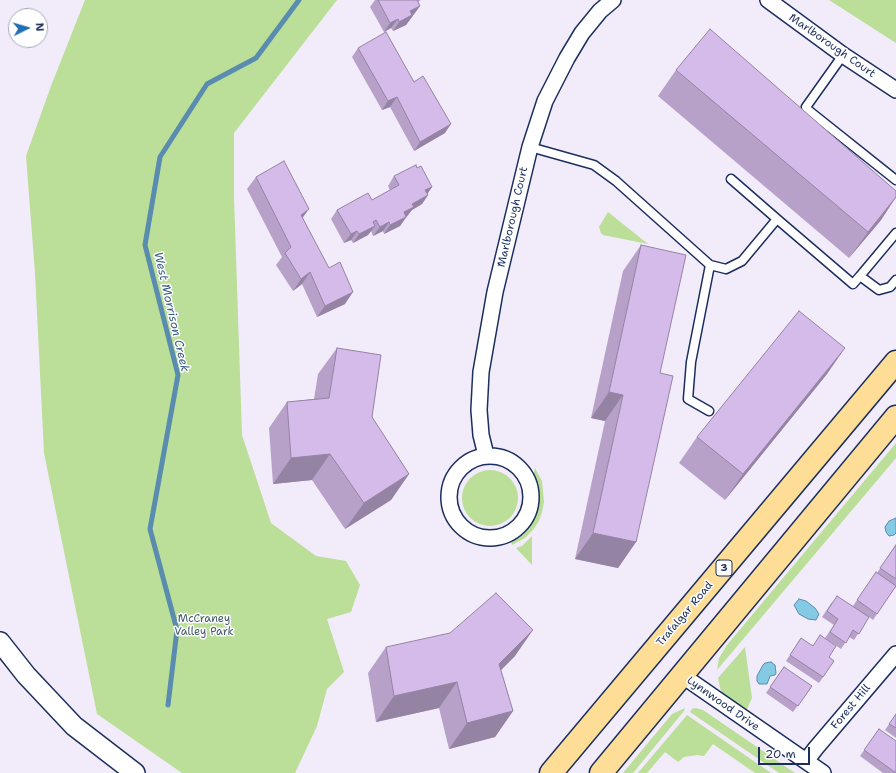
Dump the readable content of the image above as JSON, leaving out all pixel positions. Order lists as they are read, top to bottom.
{
  "streets": {
    "main road": ["3", "Trafalgar Road"],
    "street": ["Marlborough Court", "Lynnwood Drive", "Forest Hill"]
  },
  "crossings": [
    ["Lynnwood Drive", "Forest Hill"]
  ],
  "water": ["West Morrison Creek"],
  "parks": ["McCraney Valley Park"],
  "scale_bar": "20 m",
  "north": "right"
}
